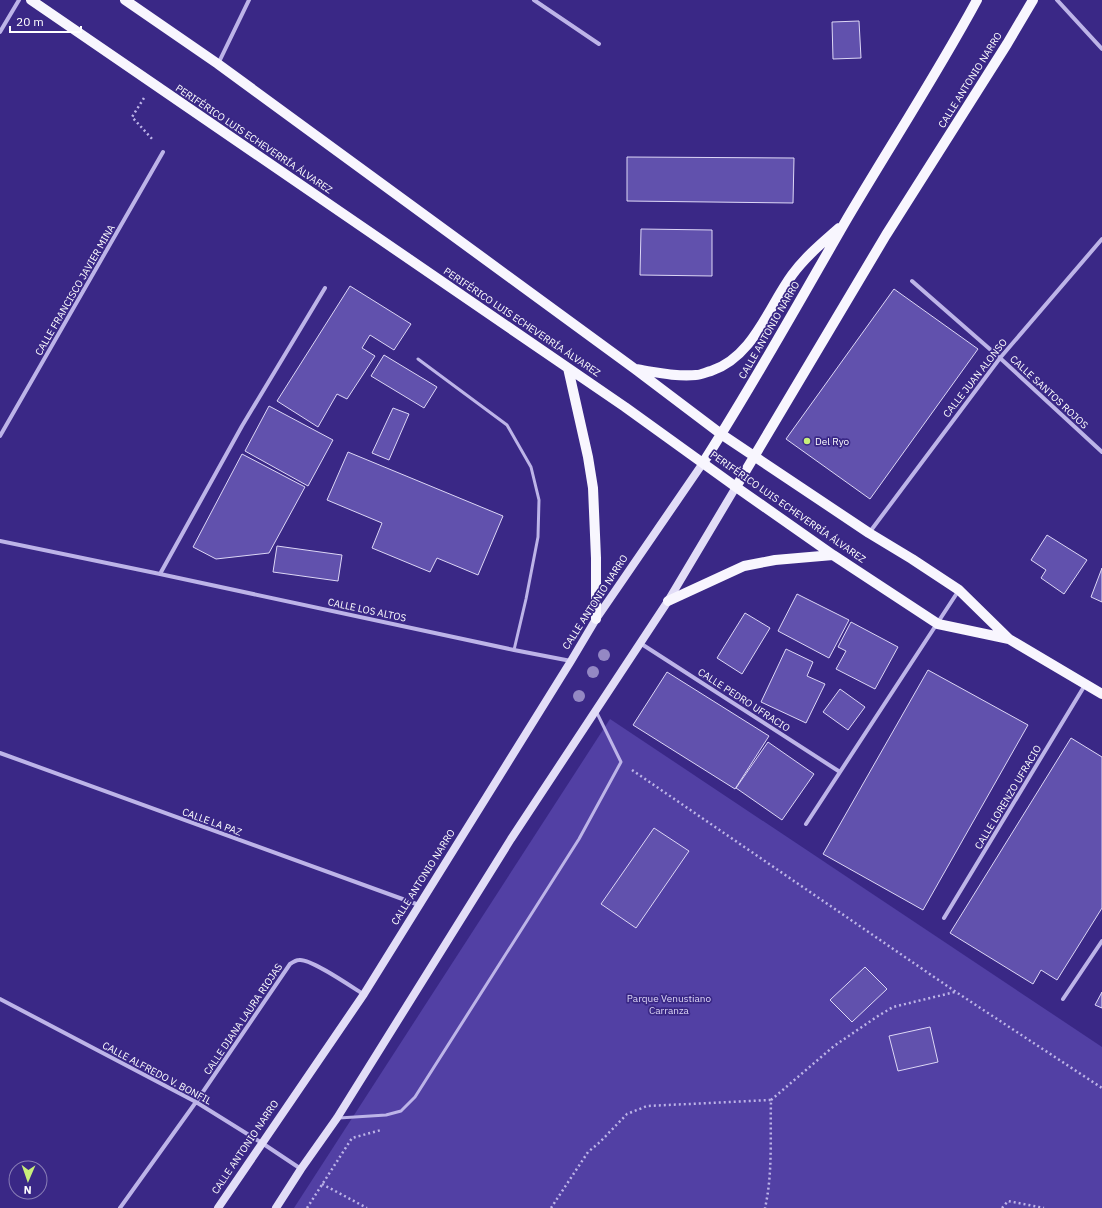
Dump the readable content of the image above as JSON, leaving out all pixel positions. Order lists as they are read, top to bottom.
{
  "streets": {
    "main road": ["CALLE ANTONIO NARRO", "PERIFÉRICO LUIS ECHEVERRÍA ÁLVAREZ"],
    "street": [
      "CALLE FRANCISCO JAVIER MINA",
      "CALLE JUAN ALONSO",
      "CALLE SANTOS ROJOS",
      "CALLE LOS ALTOS",
      "CALLE PEDRO UFRACIO",
      "CALLE LORENZO UFRACIO",
      "CALLE LA PAZ",
      "CALLE DIANA LAURA RIOJAS",
      "CALLE ALFREDO V. BONFIL"
    ]
  },
  "crossings": [
    ["CALLE ANTONIO NARRO", "PERIFÉRICO LUIS ECHEVERRÍA ÁLVAREZ"],
    ["CALLE ANTONIO NARRO", "CALLE LOS ALTOS"],
    ["CALLE ANTONIO NARRO", "CALLE PEDRO UFRACIO"],
    ["CALLE ANTONIO NARRO", "CALLE LA PAZ"],
    ["CALLE ANTONIO NARRO", "CALLE DIANA LAURA RIOJAS"],
    ["CALLE ANTONIO NARRO", "CALLE ALFREDO V. BONFIL"],
    ["PERIFÉRICO LUIS ECHEVERRÍA ÁLVAREZ", "CALLE JUAN ALONSO"],
    ["PERIFÉRICO LUIS ECHEVERRÍA ÁLVAREZ", "CALLE LORENZO UFRACIO"],
    ["CALLE JUAN ALONSO", "CALLE SANTOS ROJOS"],
    ["CALLE DIANA LAURA RIOJAS", "CALLE ALFREDO V. BONFIL"]
  ],
  "parks": ["Parque Venustiano Carranza"],
  "places": ["Del Ryo"],
  "scale_bar": "20 m",
  "north": "bottom"
}
